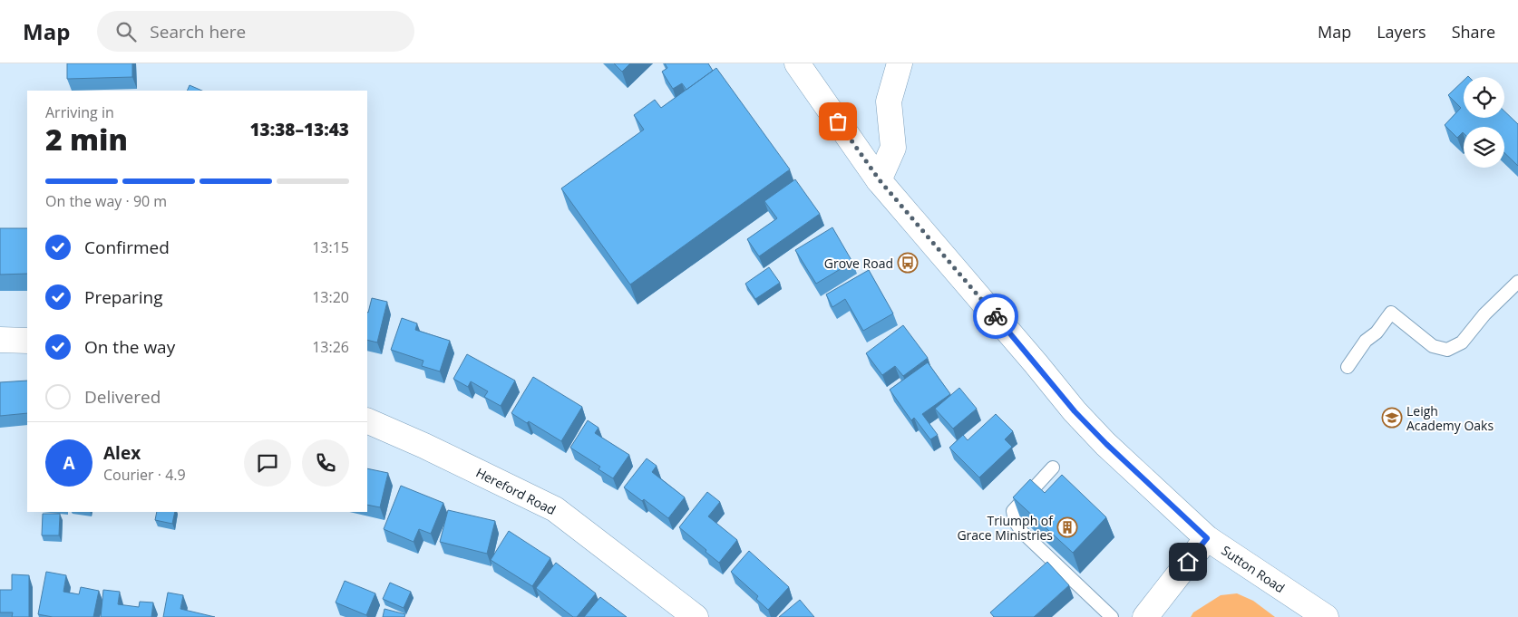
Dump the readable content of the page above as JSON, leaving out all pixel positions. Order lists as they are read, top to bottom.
{
  "streets": {
    "main road": ["Hereford Road", "Sutton Road"]
  },
  "places": {
    "bus stop": ["Grove Road"],
    "school or university": ["Leigh Academy Oaks"],
    "building": ["Triumph of Grace Ministries"]
  },
  "page": {
    "header": "Map",
    "search": "Search here",
    "nav": ["Map", "Layers", "Share"],
    "heading": ["2 min", "Arriving in", "13:38–13:43"],
    "panel": ["Alex", "Courier · 4.9"],
    "bar": "On the way · 90 m",
    "list": [
      ["Confirmed", "13:15"],
      ["Preparing", "13:20"],
      ["On the way", "13:26"],
      "Delivered"
    ],
    "round": "A"
  }
}
